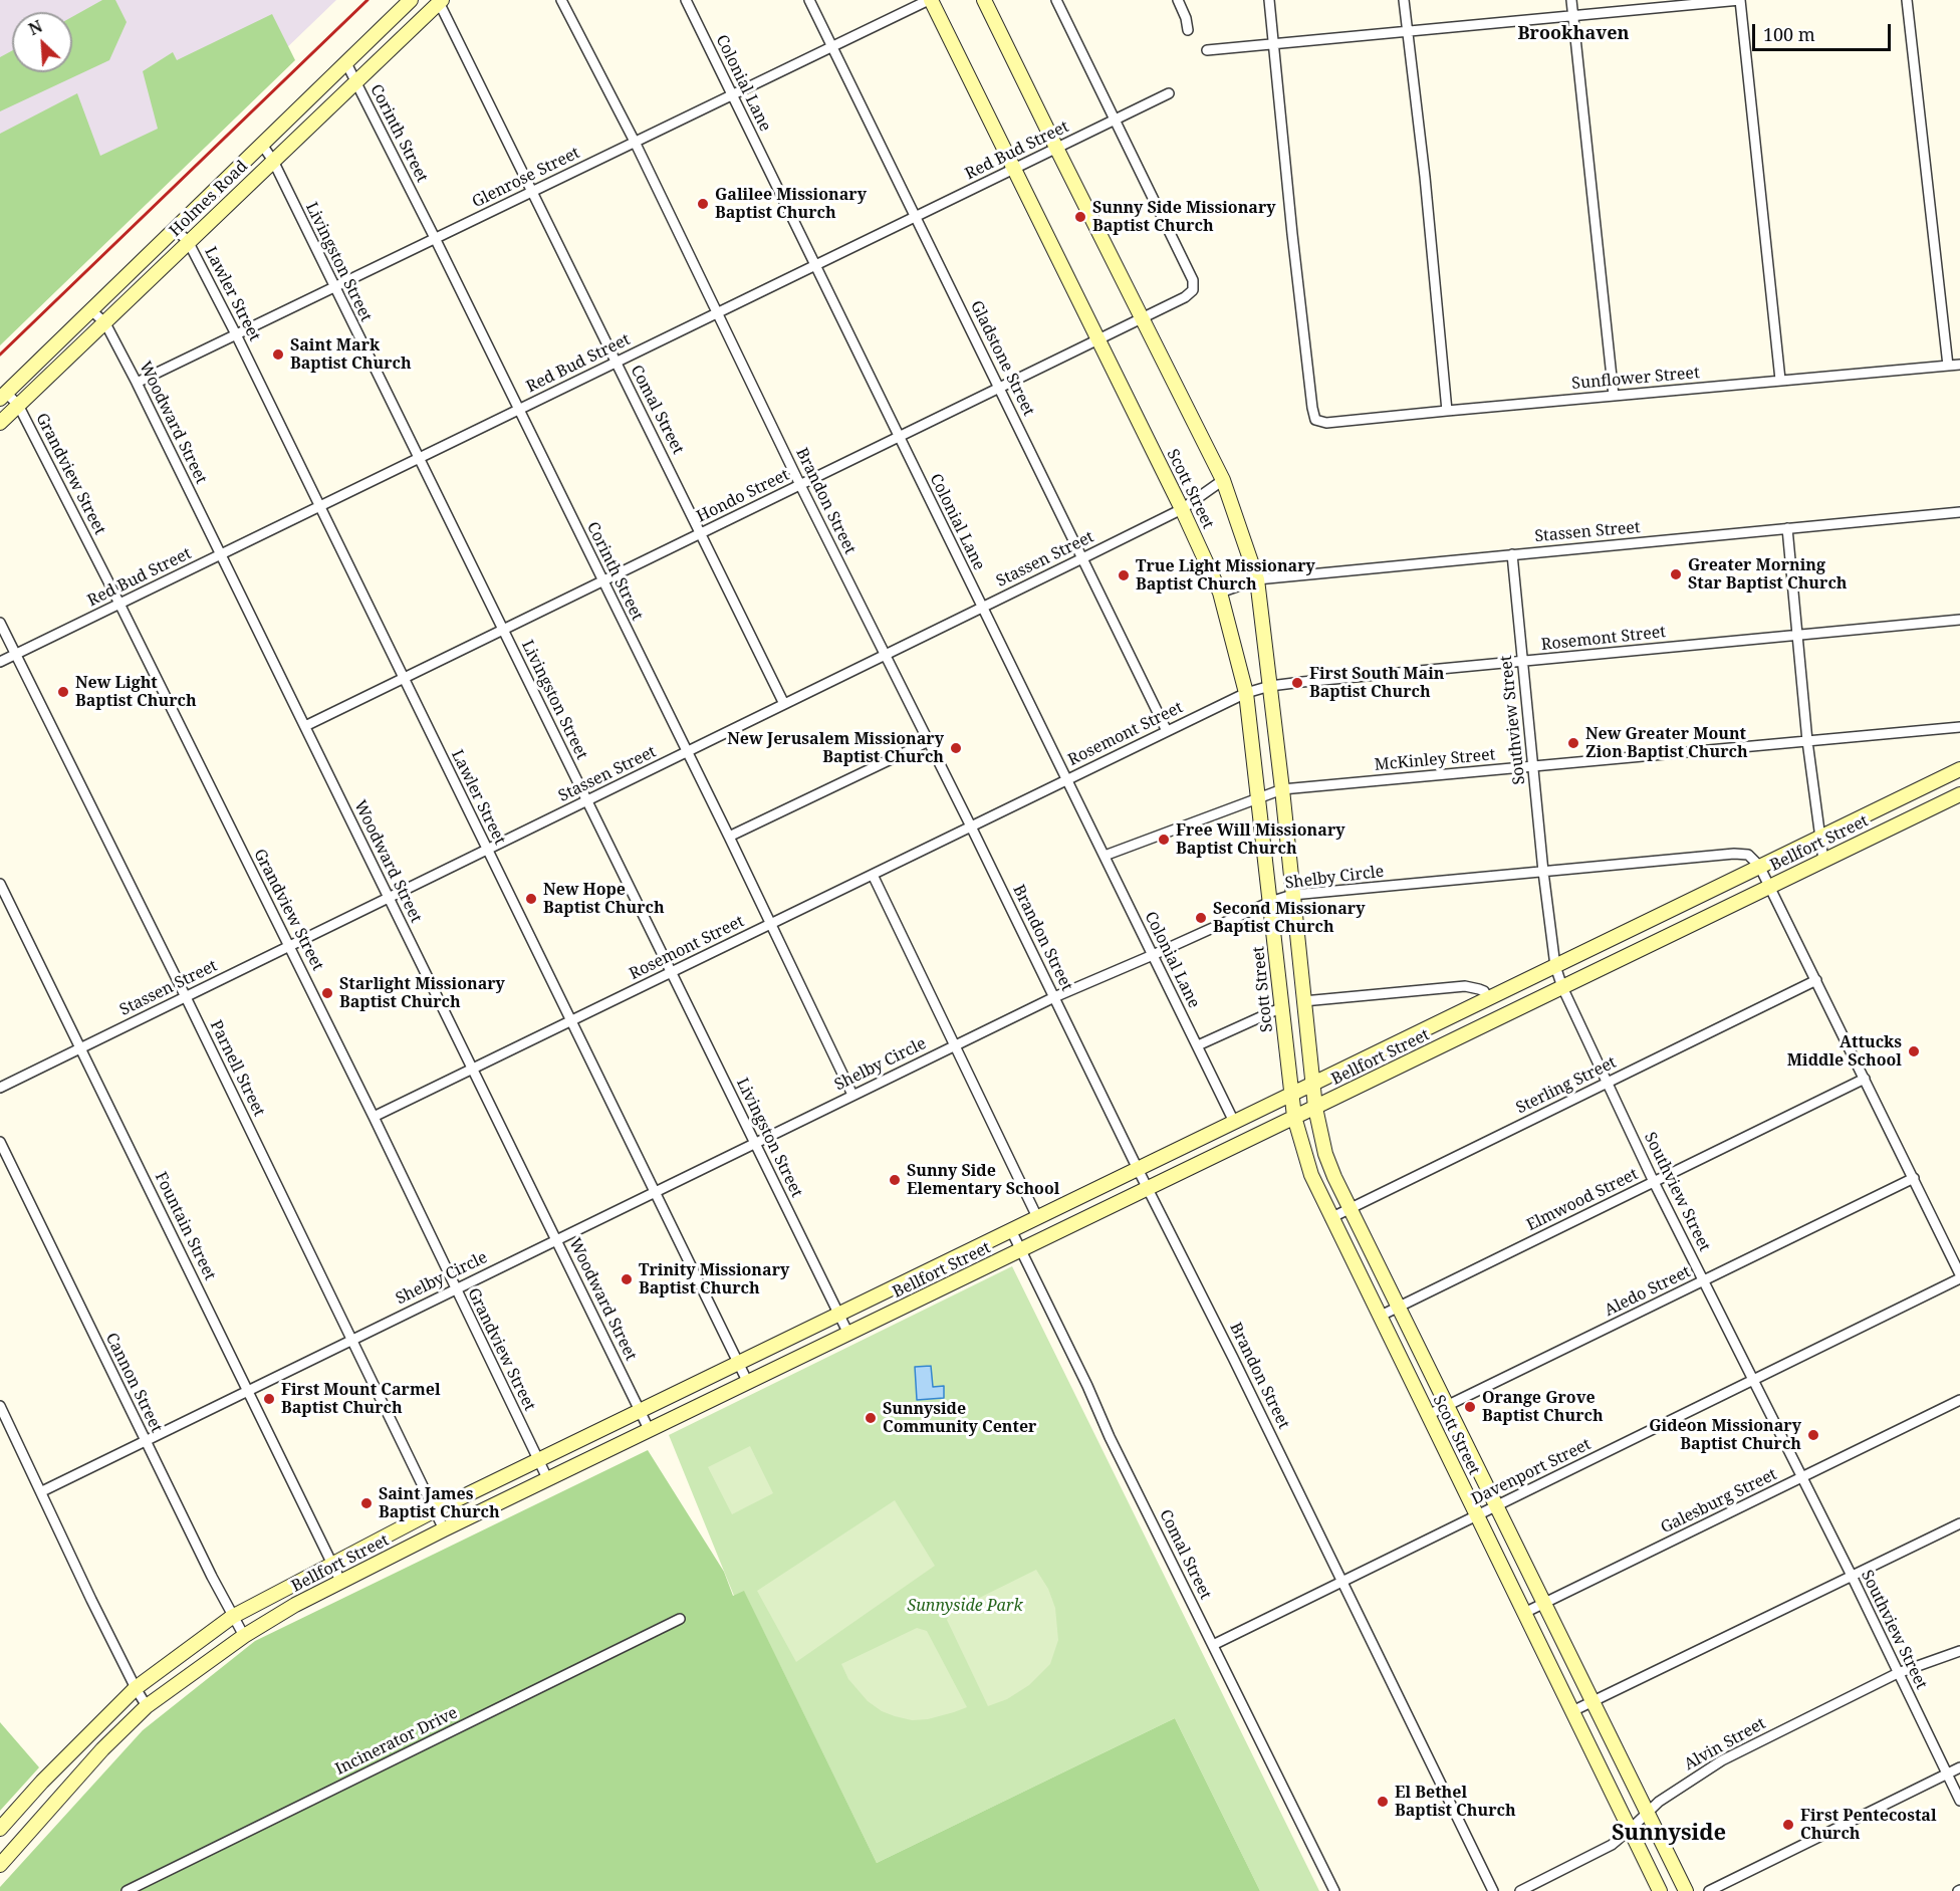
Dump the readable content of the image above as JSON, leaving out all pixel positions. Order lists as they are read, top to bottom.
{
  "streets": {
    "main road": ["Holmes Road", "Scott Street", "Bellfort Street"],
    "street": [
      "Colonial Lane",
      "Corinth Street",
      "Red Bud Street",
      "Glenrose Street",
      "Livingston Street",
      "Lawler Street",
      "Gladstone Street",
      "Sunflower Street",
      "Comal Street",
      "Woodward Street",
      "Grandview Street",
      "Hondo Street",
      "Brandon Street",
      "Stassen Street",
      "Rosemont Street",
      "Southview Street",
      "McKinley Street",
      "Shelby Circle",
      "Parnell Street",
      "Sterling Street",
      "Elmwood Street",
      "Fountain Street",
      "Aledo Street",
      "Cannon Street",
      "Davenport Street",
      "Galesburg Street",
      "Incinerator Drive",
      "Alvin Street"
    ]
  },
  "crossings": [
    ["Colonial Lane", "Red Bud Street"],
    ["Colonial Lane", "Glenrose Street"],
    ["Colonial Lane", "Hondo Street"],
    ["Colonial Lane", "Stassen Street"],
    ["Colonial Lane", "Rosemont Street"],
    ["Colonial Lane", "McKinley Street"],
    ["Colonial Lane", "Bellfort Street"],
    ["Colonial Lane", "Shelby Circle"],
    ["Corinth Street", "Red Bud Street"],
    ["Corinth Street", "Glenrose Street"],
    ["Corinth Street", "Holmes Road"],
    ["Corinth Street", "Hondo Street"],
    ["Corinth Street", "Stassen Street"],
    ["Corinth Street", "Rosemont Street"],
    ["Corinth Street", "Shelby Circle"],
    ["Red Bud Street", "Livingston Street"],
    ["Red Bud Street", "Lawler Street"],
    ["Red Bud Street", "Gladstone Street"],
    ["Red Bud Street", "Comal Street"],
    ["Red Bud Street", "Woodward Street"],
    ["Red Bud Street", "Grandview Street"],
    ["Red Bud Street", "Scott Street"],
    ["Red Bud Street", "Hondo Street"],
    ["Red Bud Street", "Brandon Street"],
    ["Red Bud Street", "Parnell Street"],
    ["Glenrose Street", "Livingston Street"],
    ["Glenrose Street", "Lawler Street"],
    ["Glenrose Street", "Gladstone Street"],
    ["Glenrose Street", "Comal Street"],
    ["Glenrose Street", "Woodward Street"],
    ["Glenrose Street", "Scott Street"],
    ["Glenrose Street", "Brandon Street"],
    ["Holmes Road", "Livingston Street"],
    ["Holmes Road", "Lawler Street"],
    ["Holmes Road", "Comal Street"],
    ["Holmes Road", "Woodward Street"],
    ["Holmes Road", "Grandview Street"],
    ["Livingston Street", "Hondo Street"],
    ["Livingston Street", "Stassen Street"],
    ["Livingston Street", "Rosemont Street"],
    ["Livingston Street", "Bellfort Street"],
    ["Livingston Street", "Shelby Circle"],
    ["Lawler Street", "Hondo Street"],
    ["Lawler Street", "Stassen Street"],
    ["Lawler Street", "Rosemont Street"],
    ["Lawler Street", "Bellfort Street"],
    ["Lawler Street", "Shelby Circle"],
    ["Gladstone Street", "Hondo Street"],
    ["Gladstone Street", "Stassen Street"],
    ["Gladstone Street", "Rosemont Street"],
    ["Comal Street", "Hondo Street"],
    ["Comal Street", "Stassen Street"],
    ["Comal Street", "Bellfort Street"],
    ["Comal Street", "Davenport Street"],
    ["Woodward Street", "Hondo Street"],
    ["Woodward Street", "Stassen Street"],
    ["Woodward Street", "Rosemont Street"],
    ["Woodward Street", "Bellfort Street"],
    ["Woodward Street", "Shelby Circle"],
    ["Grandview Street", "Stassen Street"],
    ["Grandview Street", "Rosemont Street"],
    ["Grandview Street", "Bellfort Street"],
    ["Grandview Street", "Shelby Circle"],
    ["Scott Street", "Hondo Street"],
    ["Scott Street", "Stassen Street"],
    ["Scott Street", "Rosemont Street"],
    ["Scott Street", "McKinley Street"],
    ["Scott Street", "Bellfort Street"],
    ["Scott Street", "Shelby Circle"],
    ["Scott Street", "Sterling Street"],
    ["Scott Street", "Elmwood Street"],
    ["Scott Street", "Aledo Street"],
    ["Scott Street", "Davenport Street"],
    ["Scott Street", "Galesburg Street"],
    ["Scott Street", "Alvin Street"],
    ["Hondo Street", "Brandon Street"],
    ["Brandon Street", "Stassen Street"],
    ["Brandon Street", "Rosemont Street"],
    ["Brandon Street", "Bellfort Street"],
    ["Brandon Street", "Shelby Circle"],
    ["Brandon Street", "Davenport Street"],
    ["Stassen Street", "Southview Street"],
    ["Stassen Street", "Parnell Street"],
    ["Stassen Street", "Fountain Street"],
    ["Rosemont Street", "Southview Street"],
    ["Southview Street", "McKinley Street"],
    ["Southview Street", "Bellfort Street"],
    ["Southview Street", "Shelby Circle"],
    ["Southview Street", "Sterling Street"],
    ["Southview Street", "Elmwood Street"],
    ["Southview Street", "Aledo Street"],
    ["Southview Street", "Davenport Street"],
    ["Southview Street", "Galesburg Street"],
    ["Southview Street", "Alvin Street"],
    ["Bellfort Street", "Shelby Circle"],
    ["Bellfort Street", "Parnell Street"],
    ["Bellfort Street", "Fountain Street"],
    ["Bellfort Street", "Cannon Street"],
    ["Shelby Circle", "Parnell Street"],
    ["Shelby Circle", "Fountain Street"],
    ["Shelby Circle", "Cannon Street"]
  ],
  "districts": ["Brookhaven", "Sunnyside"],
  "parks": ["Sunnyside Park"],
  "places": [
    "Galilee Missionary Baptist Church",
    "Sunny Side Missionary Baptist Church",
    "Saint Mark Baptist Church",
    "Greater Morning Star Baptist Church",
    "True Light Missionary Baptist Church",
    "First South Main Baptist Church",
    "New Light Baptist Church",
    "New Greater Mount Zion Baptist Church",
    "New Jerusalem Missionary Baptist Church",
    "Free Will Missionary Baptist Church",
    "New Hope Baptist Church",
    "Second Missionary Baptist Church",
    "Starlight Missionary Baptist Church",
    "Attucks Middle School",
    "Sunny Side Elementary School",
    "Trinity Missionary Baptist Church",
    "First Mount Carmel Baptist Church",
    "Orange Grove Baptist Church",
    "Sunnyside Community Center",
    "Gideon Missionary Baptist Church",
    "Saint James Baptist Church",
    "El Bethel Baptist Church",
    "First Pentecostal Church"
  ],
  "scale_bar": "100 m",
  "north": "top left"
}
